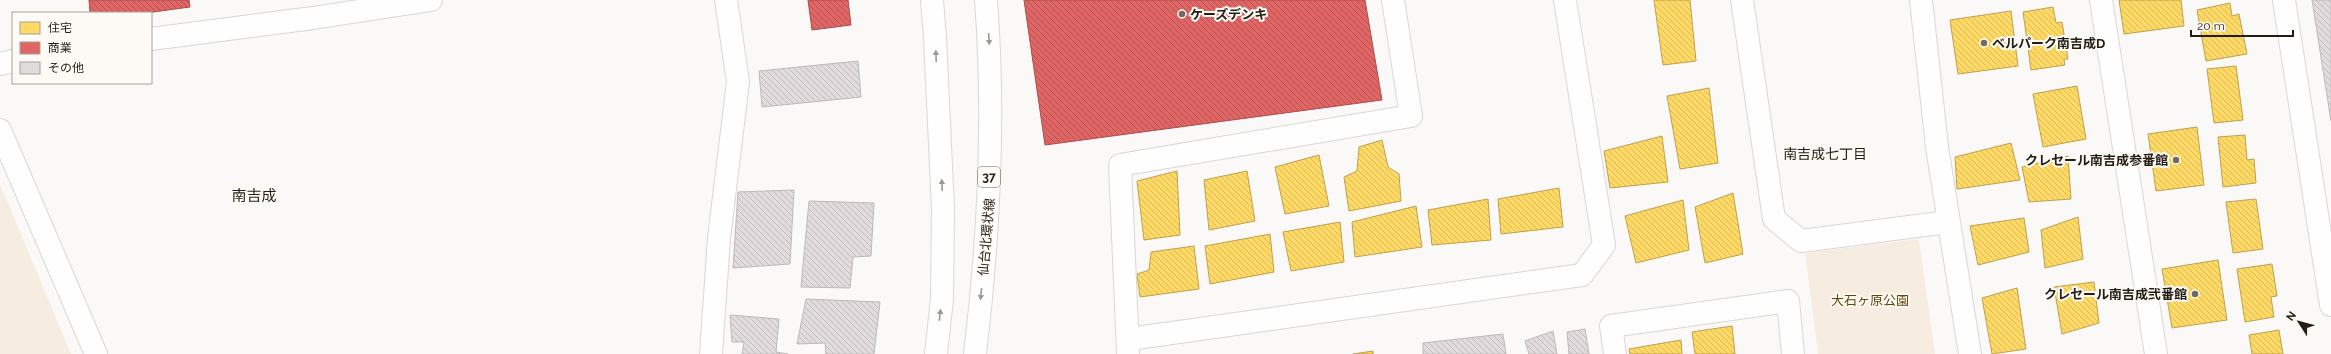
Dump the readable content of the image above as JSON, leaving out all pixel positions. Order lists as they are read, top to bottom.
{
  "streets": {
    "street": ["37", "仙台北環状線"]
  },
  "districts": ["南吉成七丁目", "南吉成"],
  "parks": ["大石ヶ原公園"],
  "places": [
    "ケーズデンキ",
    "ベルパーク南吉成D",
    "クレセール南吉成参番館",
    "クレセール南吉成弐番館"
  ],
  "legend": ["住宅", "商業", "その他"],
  "scale_bar": "20 m",
  "north": "top left"
}
